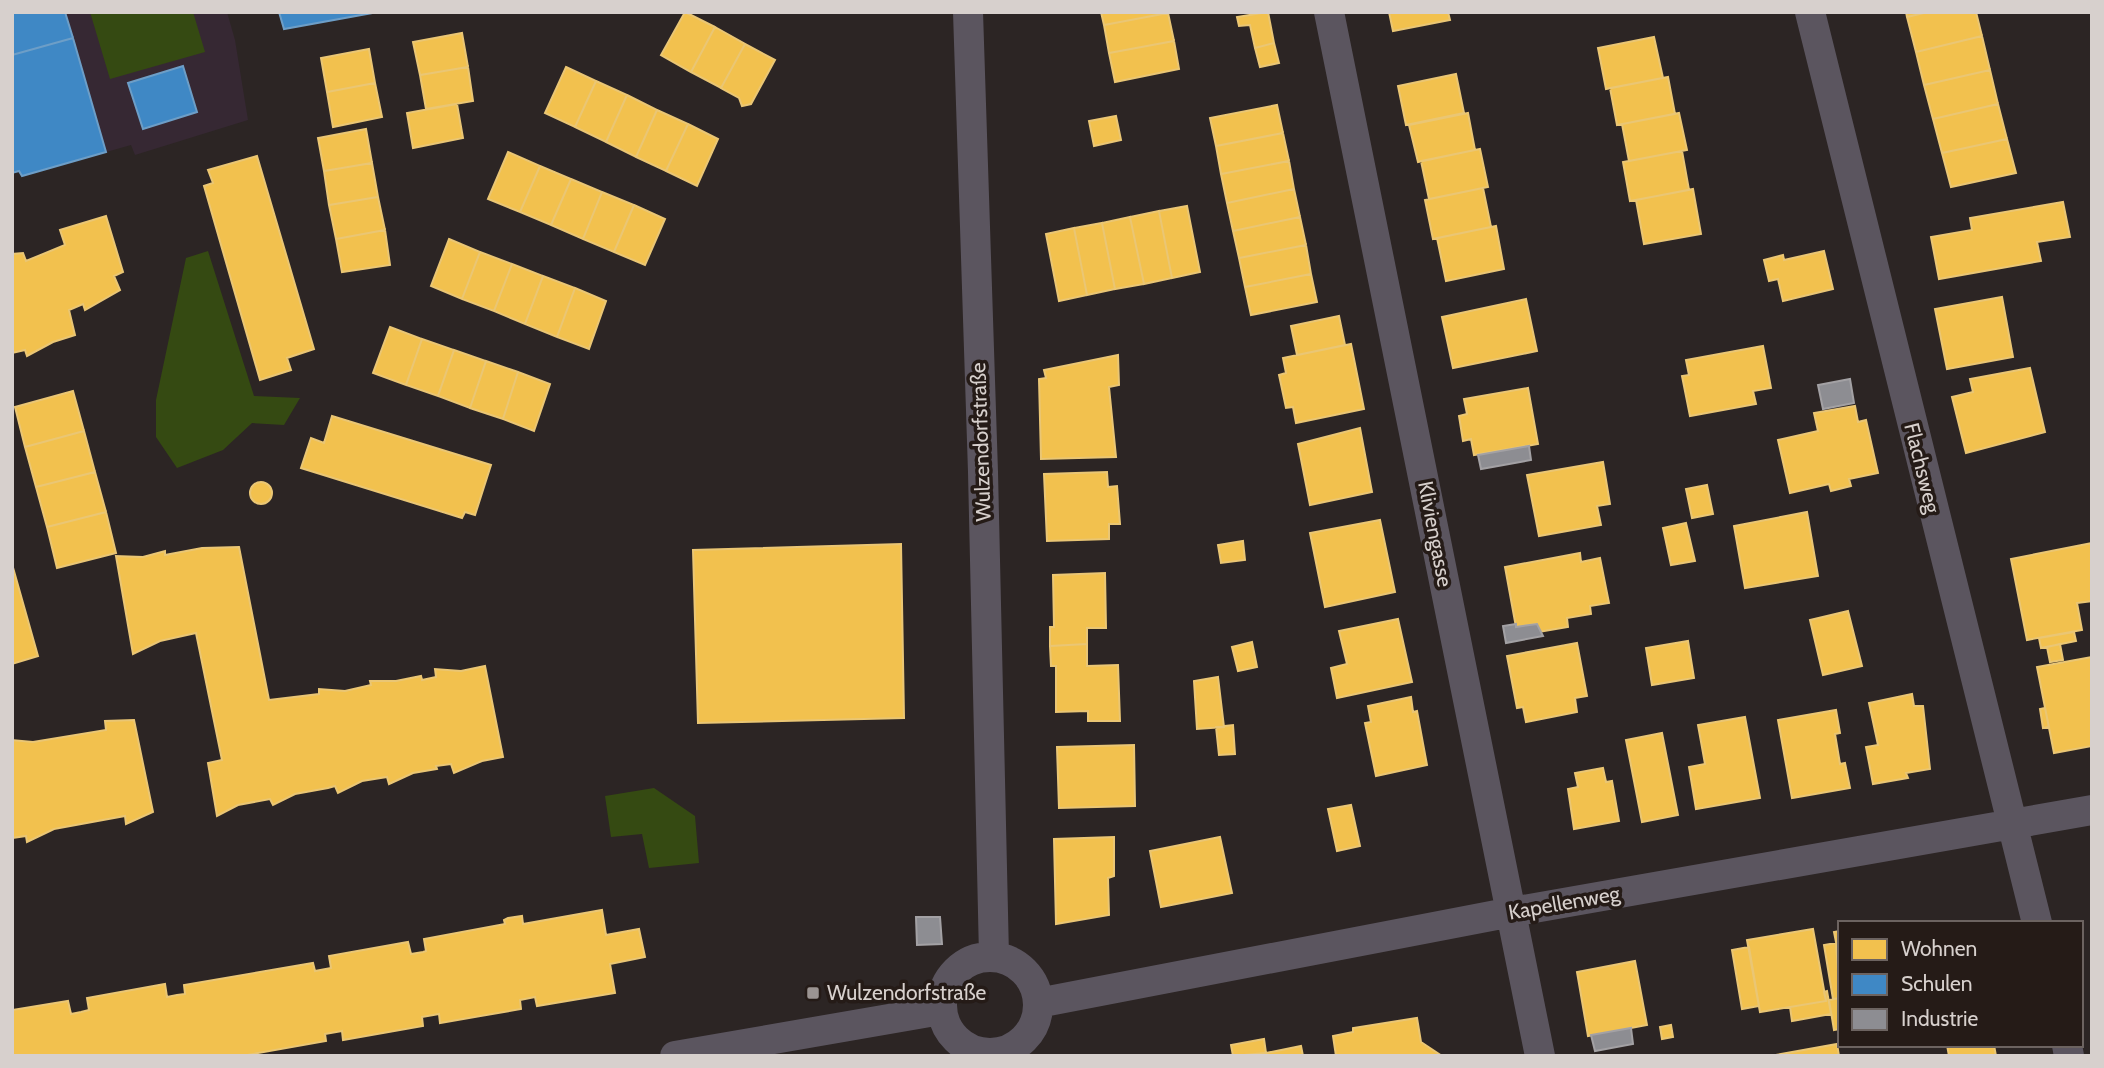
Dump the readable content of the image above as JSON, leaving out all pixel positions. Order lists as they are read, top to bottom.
{
  "streets": {
    "street": [
      "Wulzendorfstraße",
      "Flachsweg",
      "Kliviengasse",
      "Kapellenweg"
    ]
  },
  "crossings": [
    ["Wulzendorfstraße", "Kapellenweg"],
    ["Flachsweg", "Kapellenweg"],
    ["Kliviengasse", "Kapellenweg"]
  ],
  "places": {
    "transit": ["Wulzendorfstraße"]
  },
  "legend": ["Wohnen", "Schulen", "Industrie"]
}
